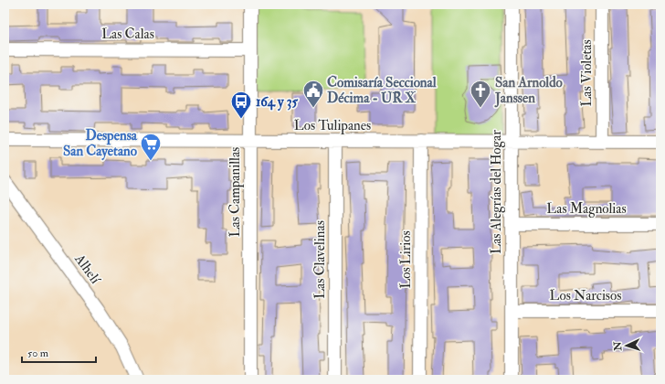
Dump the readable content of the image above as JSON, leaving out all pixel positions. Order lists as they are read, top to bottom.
{
  "streets": {
    "street": [
      "Las Calas",
      "Las Violetas",
      "Los Tulipanes",
      "Las Campanillas",
      "Las Alegrías del Hogar",
      "Las Magnolias",
      "Las Clavelinas",
      "Los Lirios",
      "Alhelí",
      "Los Narcisos"
    ]
  },
  "crossings": [
    ["Las Calas", "Las Campanillas"],
    ["Las Violetas", "Los Tulipanes"],
    ["Los Tulipanes", "Las Campanillas"],
    ["Los Tulipanes", "Las Alegrías del Hogar"],
    ["Los Tulipanes", "Las Clavelinas"],
    ["Los Tulipanes", "Los Lirios"],
    ["Las Alegrías del Hogar", "Las Magnolias"],
    ["Las Alegrías del Hogar", "Los Narcisos"]
  ],
  "places": {
    "public building": ["Comisaría Seccional Décima - UR X"],
    "church": ["San Arnoldo Janssen"],
    "bus stop": ["164 y 35"],
    "supermarket": ["Despensa San Cayetano"]
  },
  "scale_bar": "50 m",
  "north": "left"
}
